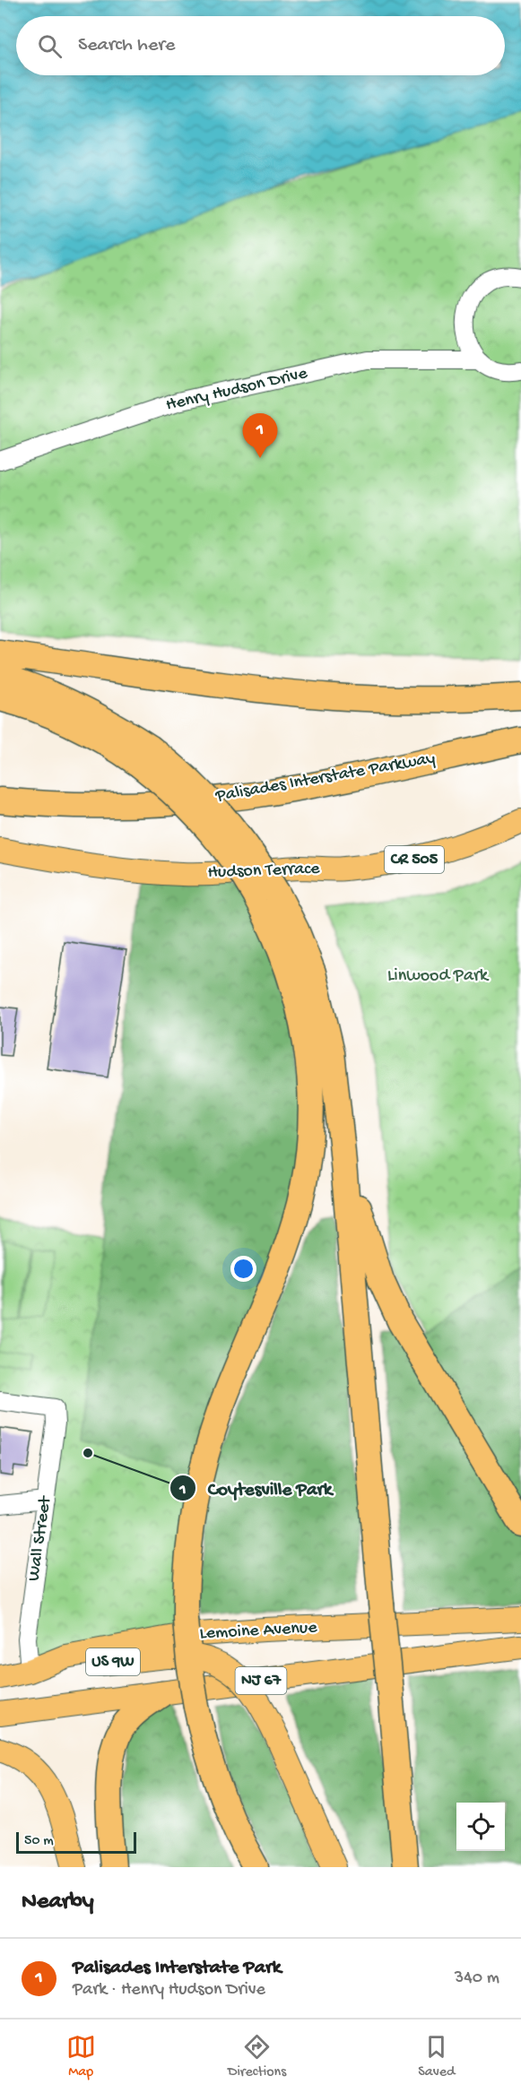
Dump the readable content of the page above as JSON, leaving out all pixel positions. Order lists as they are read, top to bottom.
{
  "streets": {
    "highway": ["Palisades Interstate Parkway"],
    "main road": [
      "CR 505",
      "Hudson Terrace",
      "Lemoine Avenue",
      "US 9W",
      "NJ 67"
    ],
    "street": ["Henry Hudson Drive", "Wall Street"]
  },
  "crossings": [
    ["Wall Street", "Lemoine Avenue"],
    ["Wall Street", "US 9W"],
    ["Lemoine Avenue", "US 9W"]
  ],
  "parks": ["Linwood Park"],
  "places": ["Coytesville Park"],
  "scale_bar": "50 m",
  "page": {
    "search": "Search here",
    "pins": "1",
    "scale": "50 m",
    "heading": "Nearby",
    "list": [
      {
        "mark": "1",
        "name": "Palisades Interstate Park",
        "note": "Park · Henry Hudson Drive",
        "value": "340 m"
      }
    ],
    "nav": ["Map", "Directions", "Saved"]
  }
}
